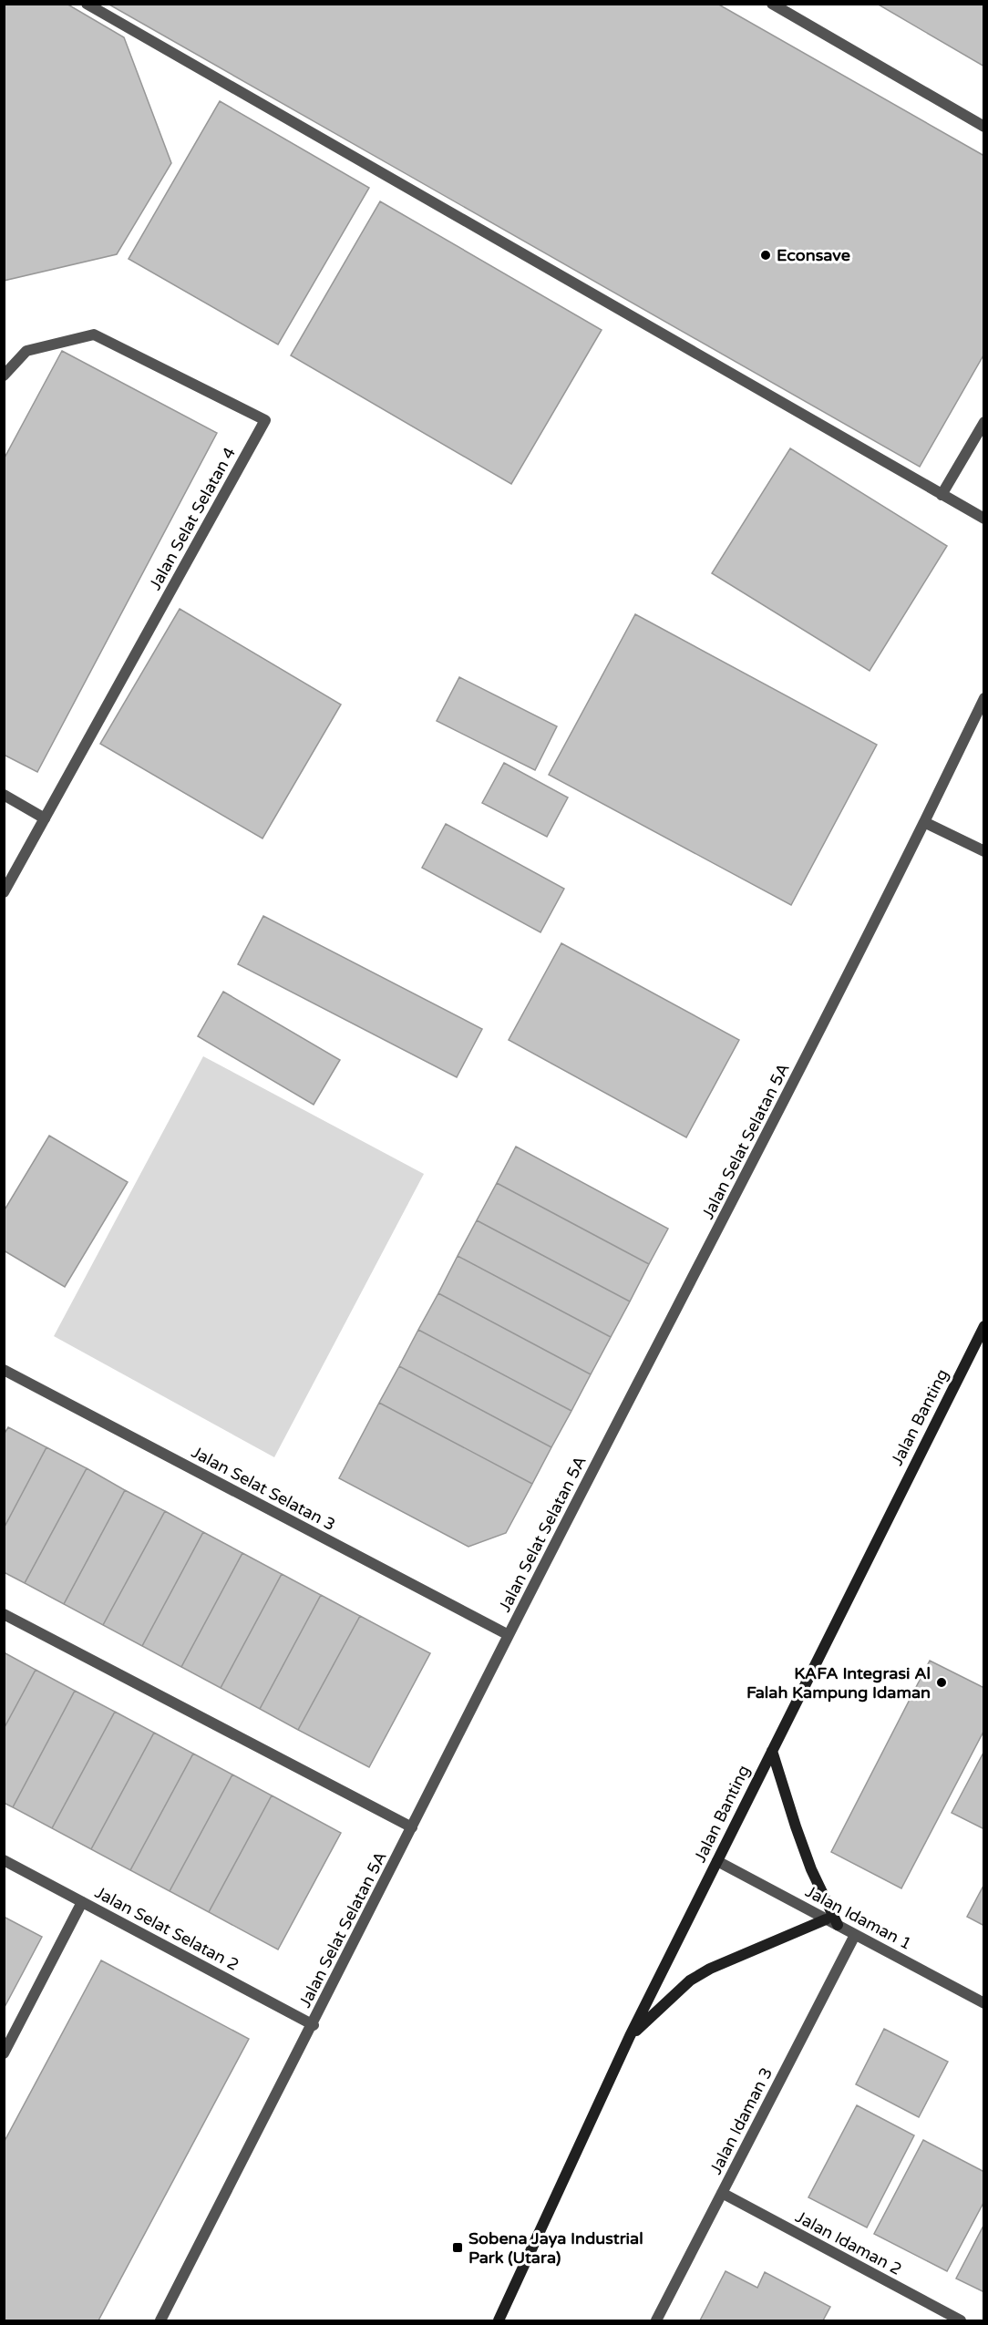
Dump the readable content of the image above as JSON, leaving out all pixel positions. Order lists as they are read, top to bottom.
{
  "streets": {
    "main road": ["Jalan Banting"],
    "street": [
      "Jalan Selat Selatan 4",
      "Jalan Selat Selatan 5A",
      "Jalan Selat Selatan 3",
      "Jalan Idaman 1",
      "Jalan Selat Selatan 2",
      "Jalan Idaman 3",
      "Jalan Idaman 2"
    ]
  },
  "crossings": [
    ["Jalan Selat Selatan 5A", "Jalan Selat Selatan 3"],
    ["Jalan Selat Selatan 5A", "Jalan Selat Selatan 2"],
    ["Jalan Banting", "Jalan Idaman 1"],
    ["Jalan Idaman 1", "Jalan Idaman 3"],
    ["Jalan Idaman 3", "Jalan Idaman 2"]
  ],
  "places": {
    "other": ["Econsave", "KAFA Integrasi Al Falah Kampung Idaman"],
    "transit": ["Sobena Jaya Industrial Park (Utara)"]
  }
}
